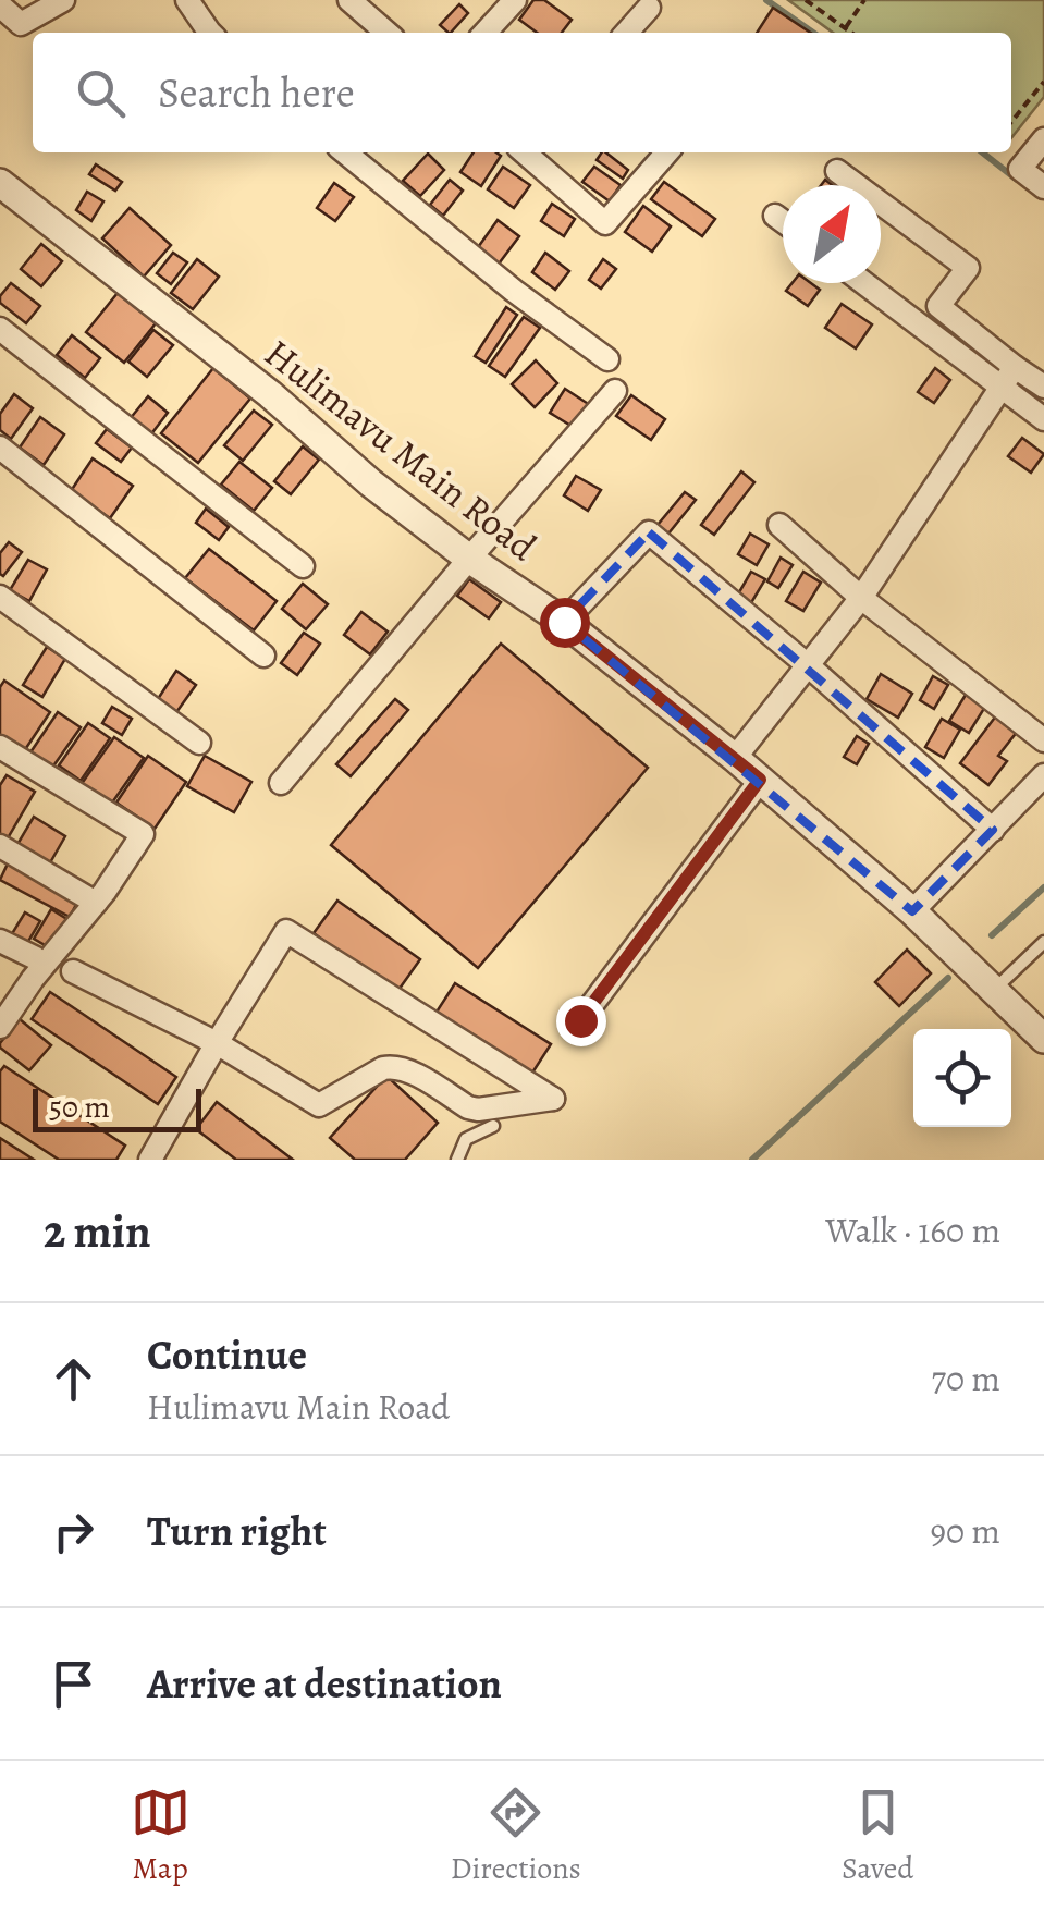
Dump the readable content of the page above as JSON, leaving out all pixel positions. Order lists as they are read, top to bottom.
{
  "streets": {
    "street": ["Hulimavu Main Road"]
  },
  "scale_bar": "50 m",
  "north": "top right",
  "page": {
    "search": "Search here",
    "scale": "50 m",
    "heading": ["2 min", "Walk · 160 m"],
    "list": [
      ["Continue", "Hulimavu Main Road", "70 m"],
      ["Turn right", "90 m"],
      "Arrive at destination"
    ],
    "nav": ["Map", "Directions", "Saved"]
  }
}
